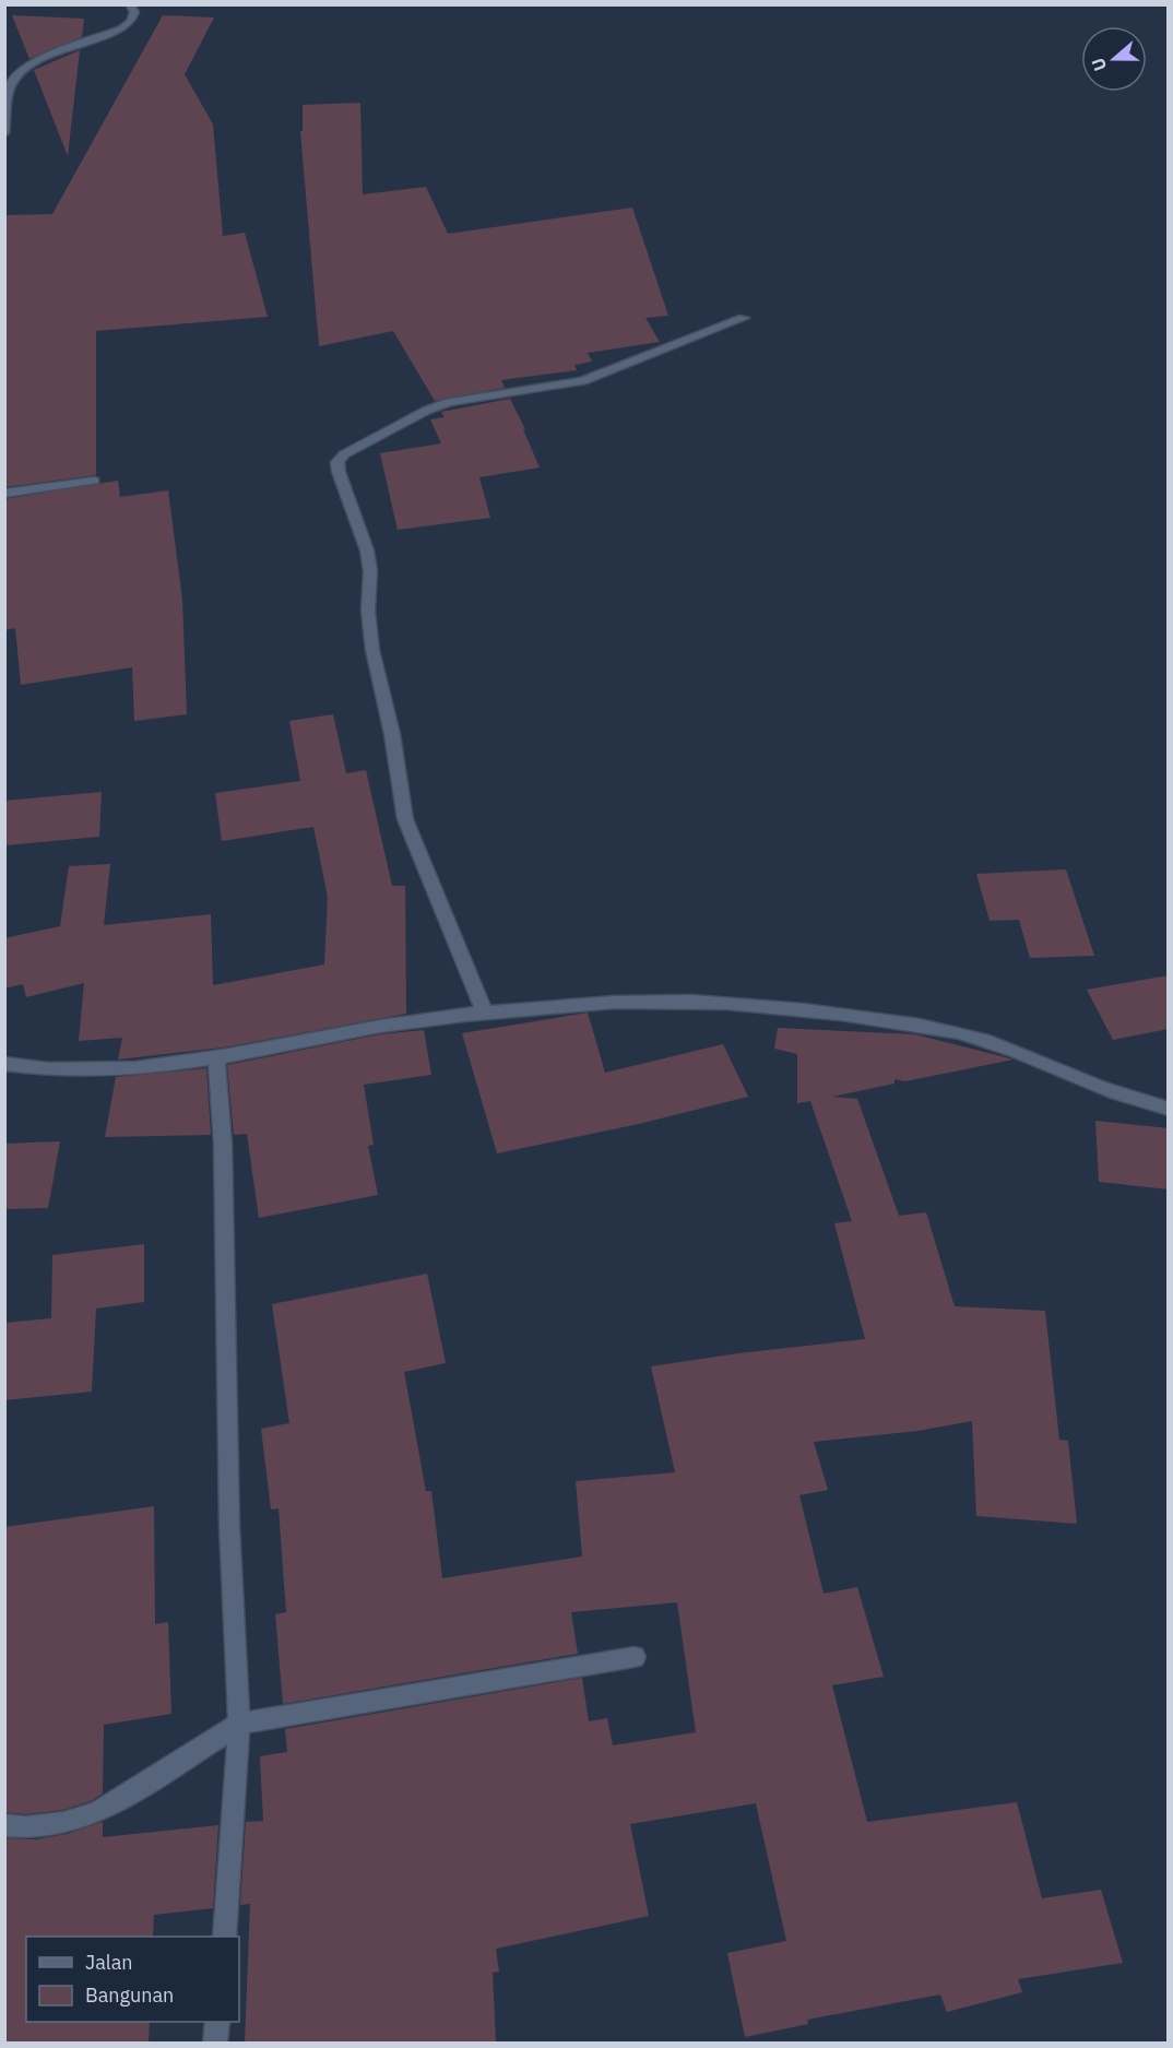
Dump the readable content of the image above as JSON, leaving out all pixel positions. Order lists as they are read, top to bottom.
{
  "legend": ["Jalan", "Bangunan"],
  "north": "left"
}
